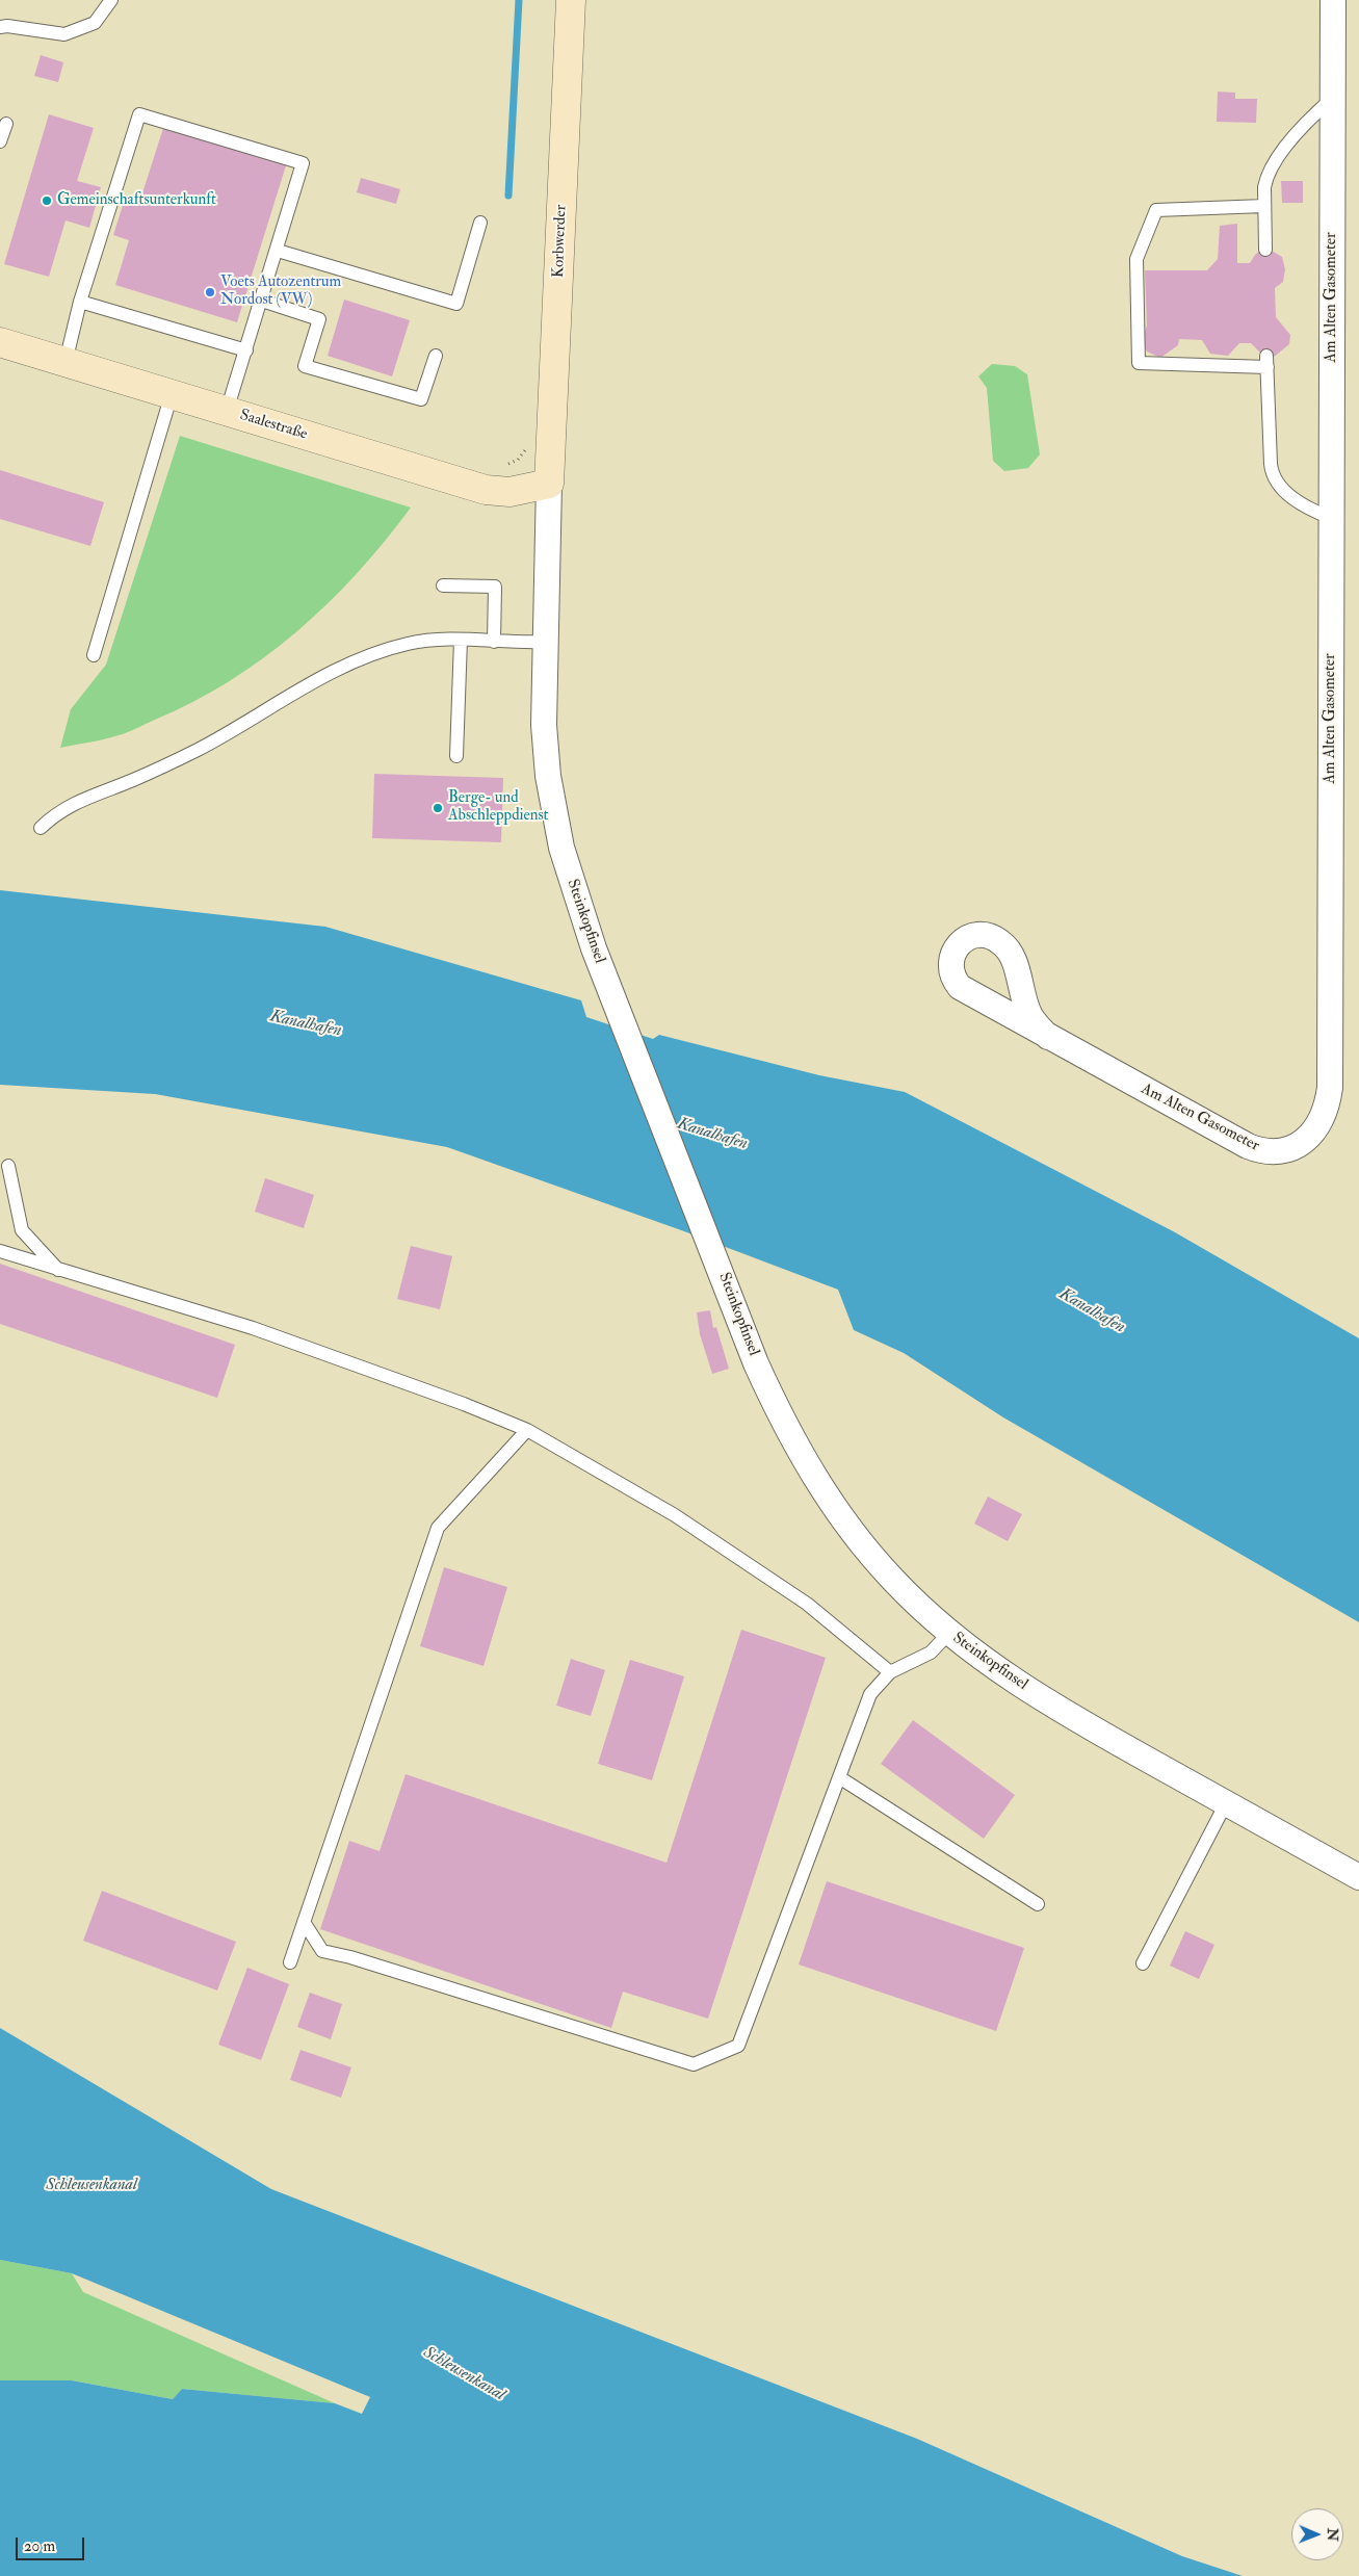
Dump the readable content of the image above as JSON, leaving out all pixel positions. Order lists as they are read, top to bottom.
{
  "streets": {
    "main road": ["Korbwerder", "Saalestraße"],
    "street": ["Am Alten Gasometer", "Steinkopfinsel"]
  },
  "crossings": [
    ["Korbwerder", "Saalestraße"],
    ["Korbwerder", "Steinkopfinsel"],
    ["Saalestraße", "Steinkopfinsel"]
  ],
  "water": ["Kanalhafen", "Schleusenkanal"],
  "places": ["Gemeinschaftsunterkunft", "Voets Autozentrum Nordost (VW)", "Berge- und Abschleppdienst"],
  "scale_bar": "20 m",
  "north": "right"
}
